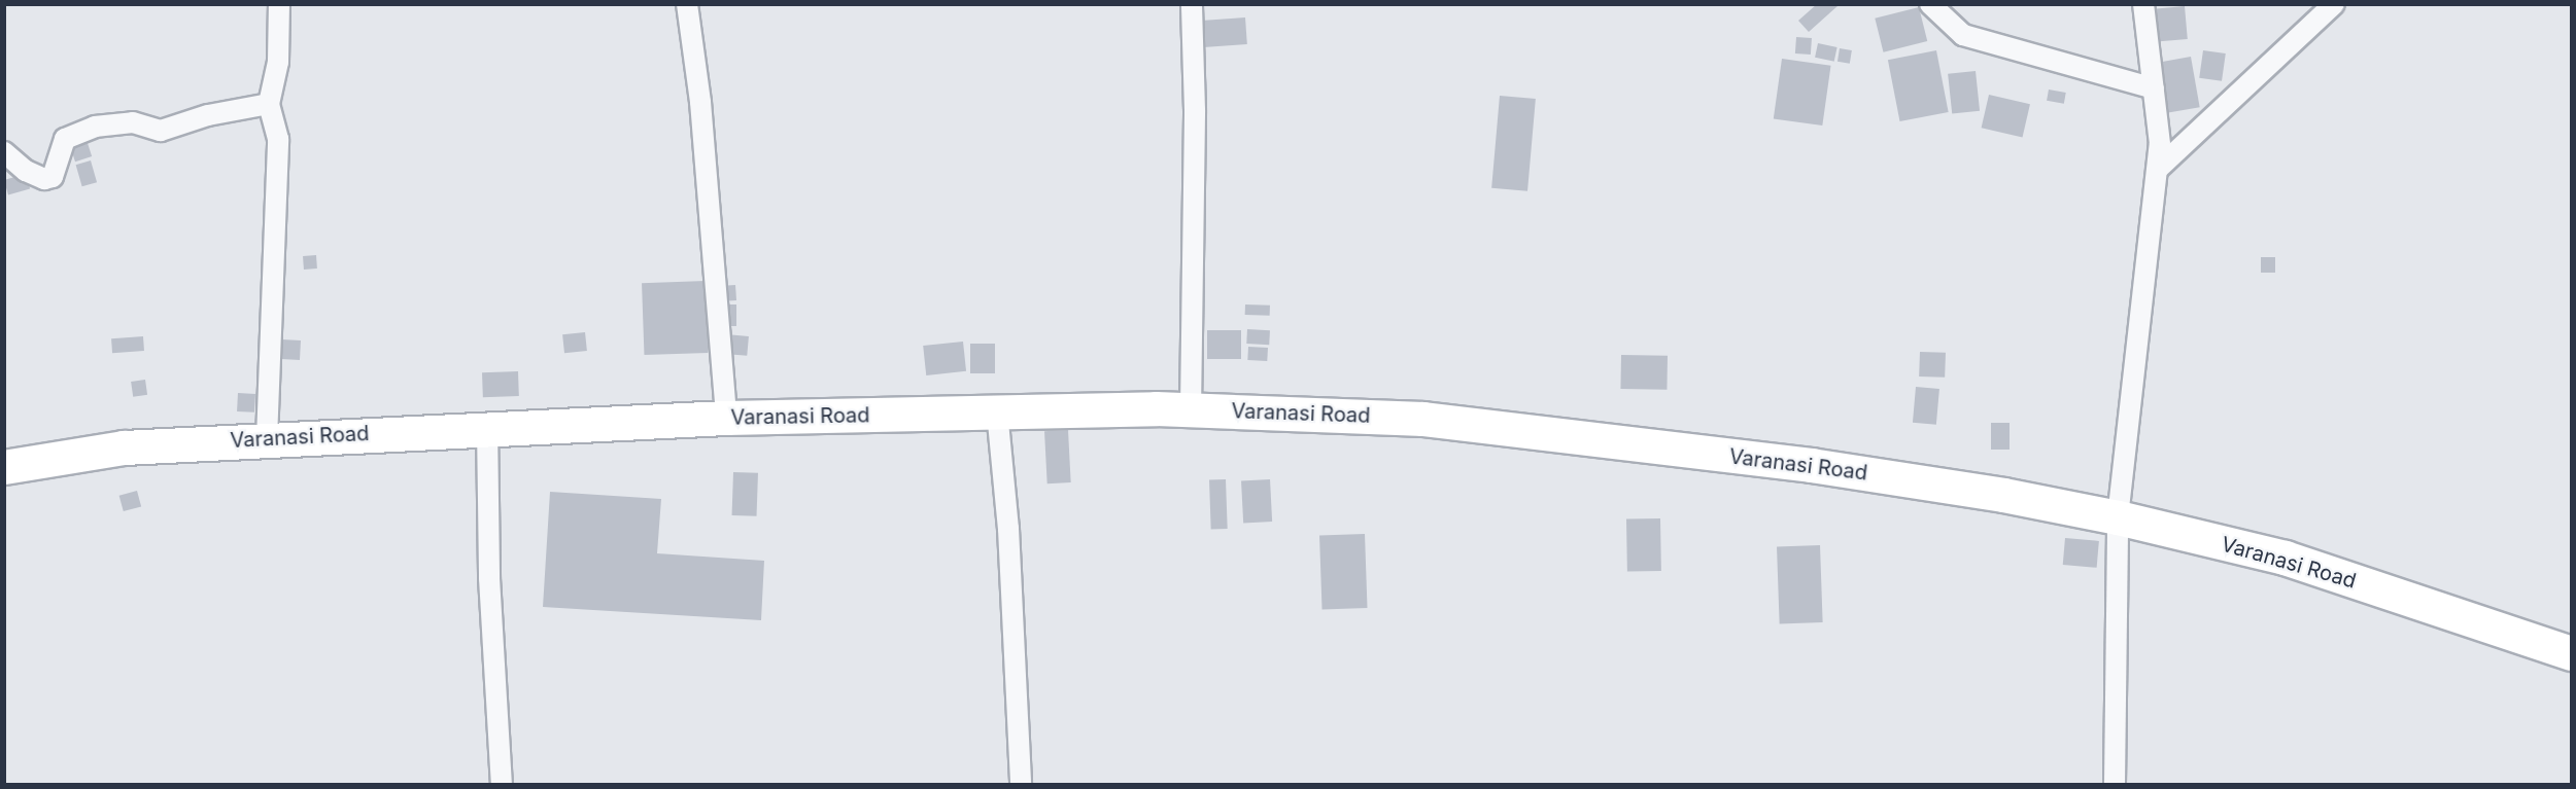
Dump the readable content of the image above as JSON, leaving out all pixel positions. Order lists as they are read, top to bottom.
{
  "streets": {
    "highway": ["Varanasi Road"]
  }
}
